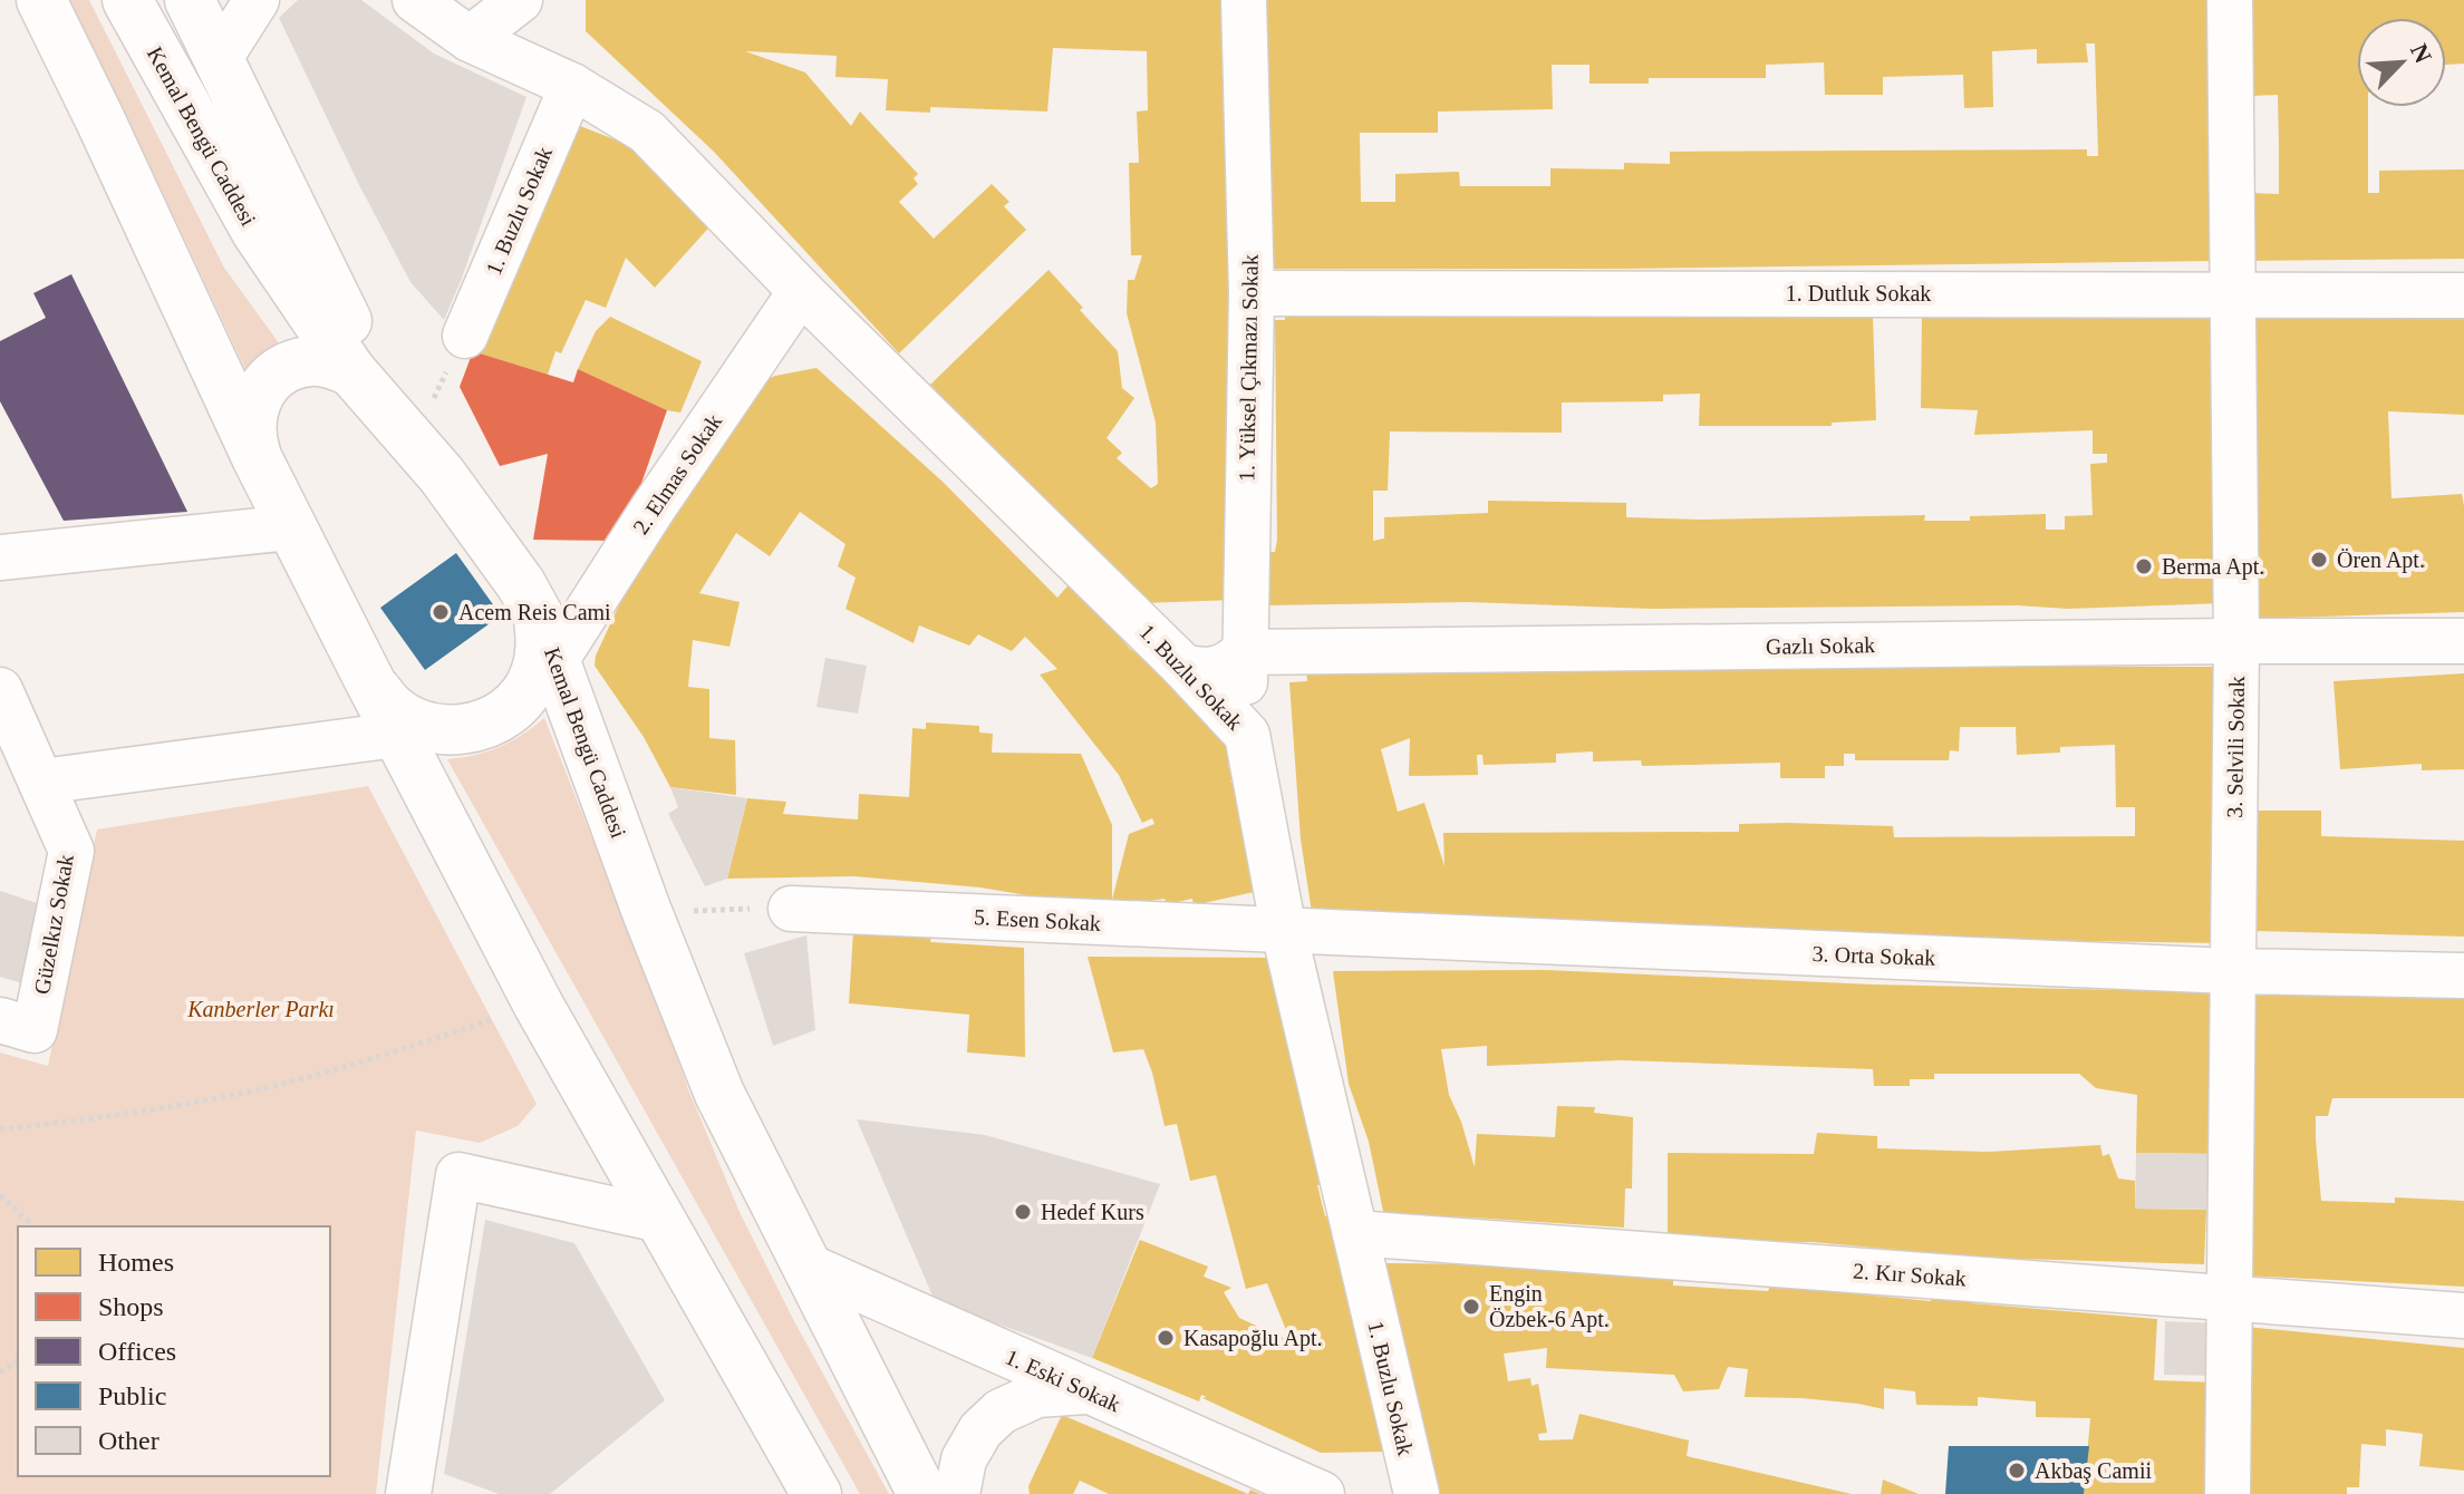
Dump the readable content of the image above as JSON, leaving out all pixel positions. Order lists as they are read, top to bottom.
{
  "streets": {
    "main road": ["Kemal Bengü Caddesi"],
    "street": [
      "1. Buzlu Sokak",
      "1. Dutluk Sokak",
      "1. Yüksel Çıkmazı Sokak",
      "2. Elmas Sokak",
      "Gazlı Sokak",
      "3. Selvili Sokak",
      "5. Esen Sokak",
      "Güzelkız Sokak",
      "3. Orta Sokak",
      "2. Kır Sokak",
      "1. Eski Sokak"
    ]
  },
  "crossings": [
    ["Kemal Bengü Caddesi", "2. Elmas Sokak"],
    ["Kemal Bengü Caddesi", "1. Eski Sokak"],
    ["1. Buzlu Sokak", "1. Yüksel Çıkmazı Sokak"],
    ["1. Buzlu Sokak", "2. Elmas Sokak"],
    ["1. Buzlu Sokak", "Gazlı Sokak"],
    ["1. Buzlu Sokak", "5. Esen Sokak"],
    ["1. Buzlu Sokak", "3. Orta Sokak"],
    ["1. Buzlu Sokak", "2. Kır Sokak"],
    ["1. Dutluk Sokak", "1. Yüksel Çıkmazı Sokak"],
    ["1. Dutluk Sokak", "3. Selvili Sokak"],
    ["1. Yüksel Çıkmazı Sokak", "Gazlı Sokak"],
    ["Gazlı Sokak", "3. Selvili Sokak"],
    ["3. Selvili Sokak", "3. Orta Sokak"],
    ["3. Selvili Sokak", "2. Kır Sokak"],
    ["5. Esen Sokak", "3. Orta Sokak"]
  ],
  "parks": ["Kanberler Parkı"],
  "places": [
    "Ören Apt.",
    "Berma Apt.",
    "Acem Reis Cami",
    "Hedef Kurs",
    "Engin Özbek-6 Apt.",
    "Kasapoğlu Apt.",
    "Akbaş Camii"
  ],
  "legend": [
    "Homes",
    "Shops",
    "Offices",
    "Public",
    "Other"
  ],
  "north": "top right"
}
